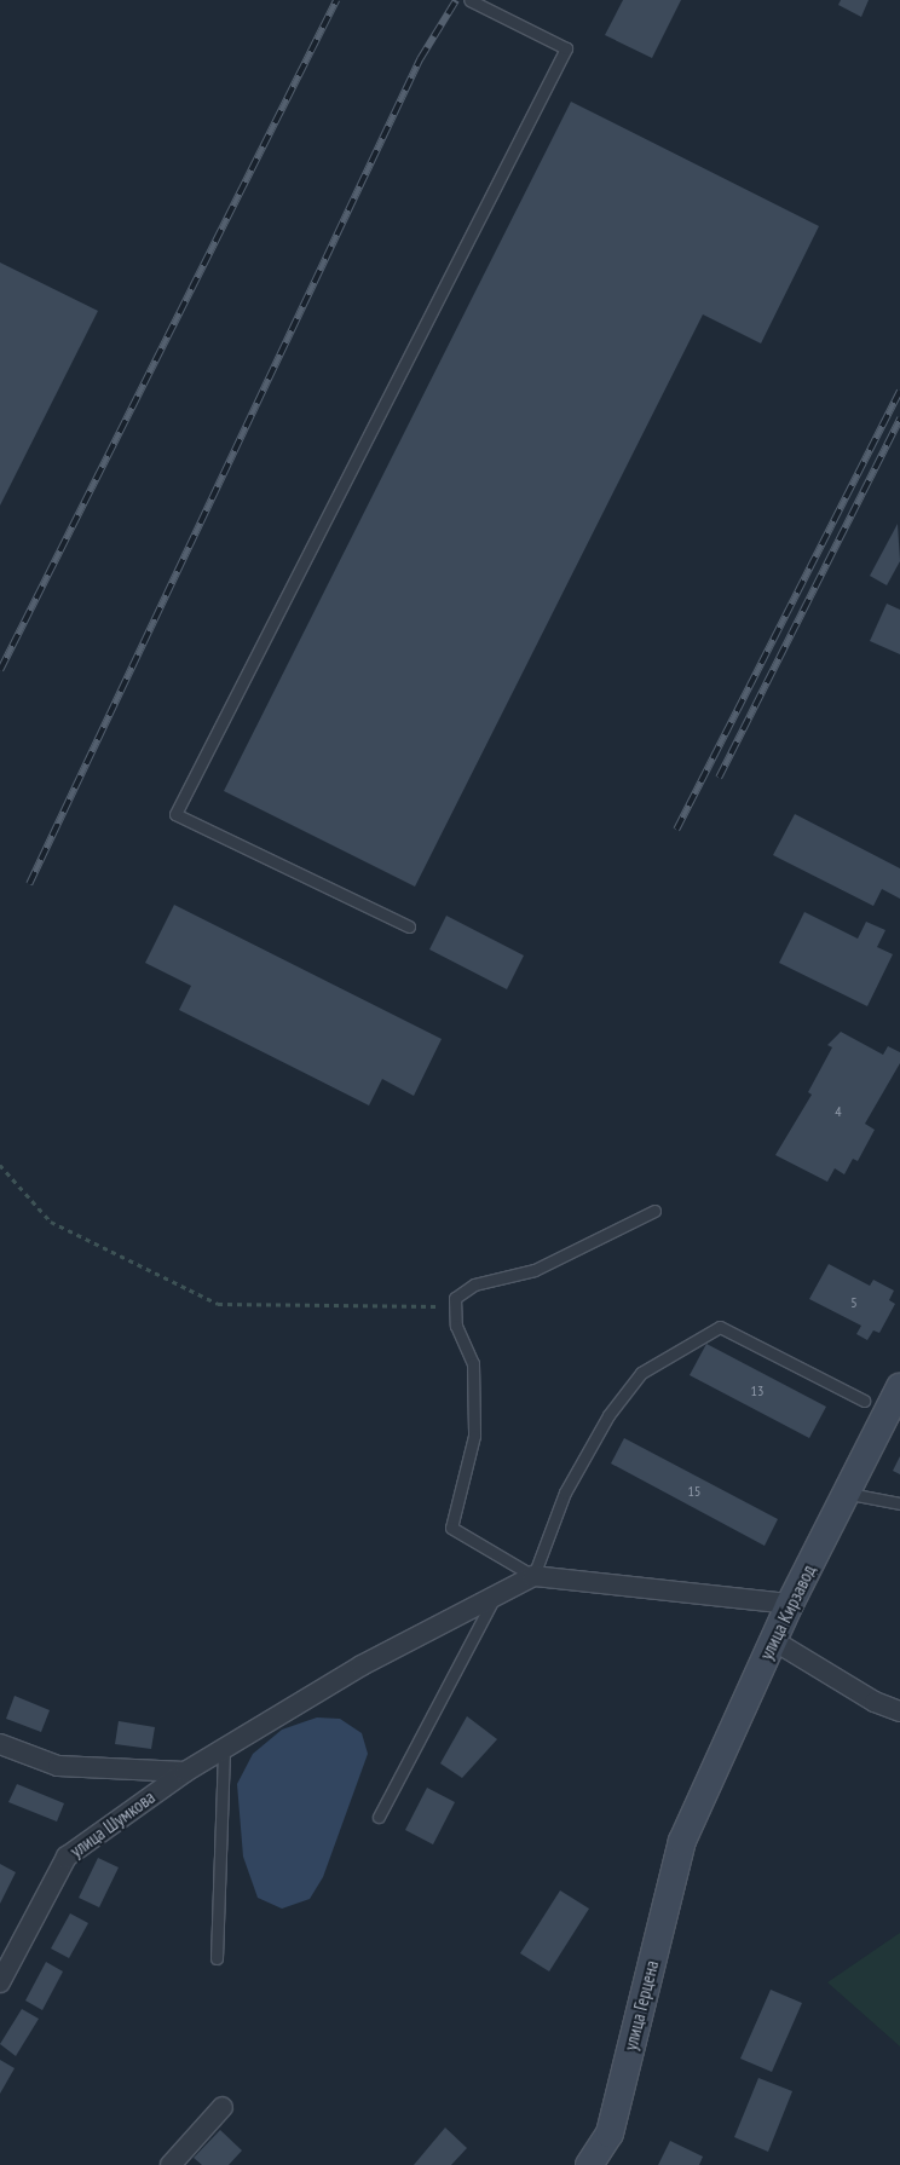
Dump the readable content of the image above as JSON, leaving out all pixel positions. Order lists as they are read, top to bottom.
{
  "streets": {
    "street": ["улица Кирзавод", "улица Шумкова", "улица Герцена"]
  },
  "crossings": [
    ["улица Кирзавод", "улица Герцена"]
  ],
  "house_numbers": [
    "4",
    "5",
    "13",
    "15"
  ]
}
